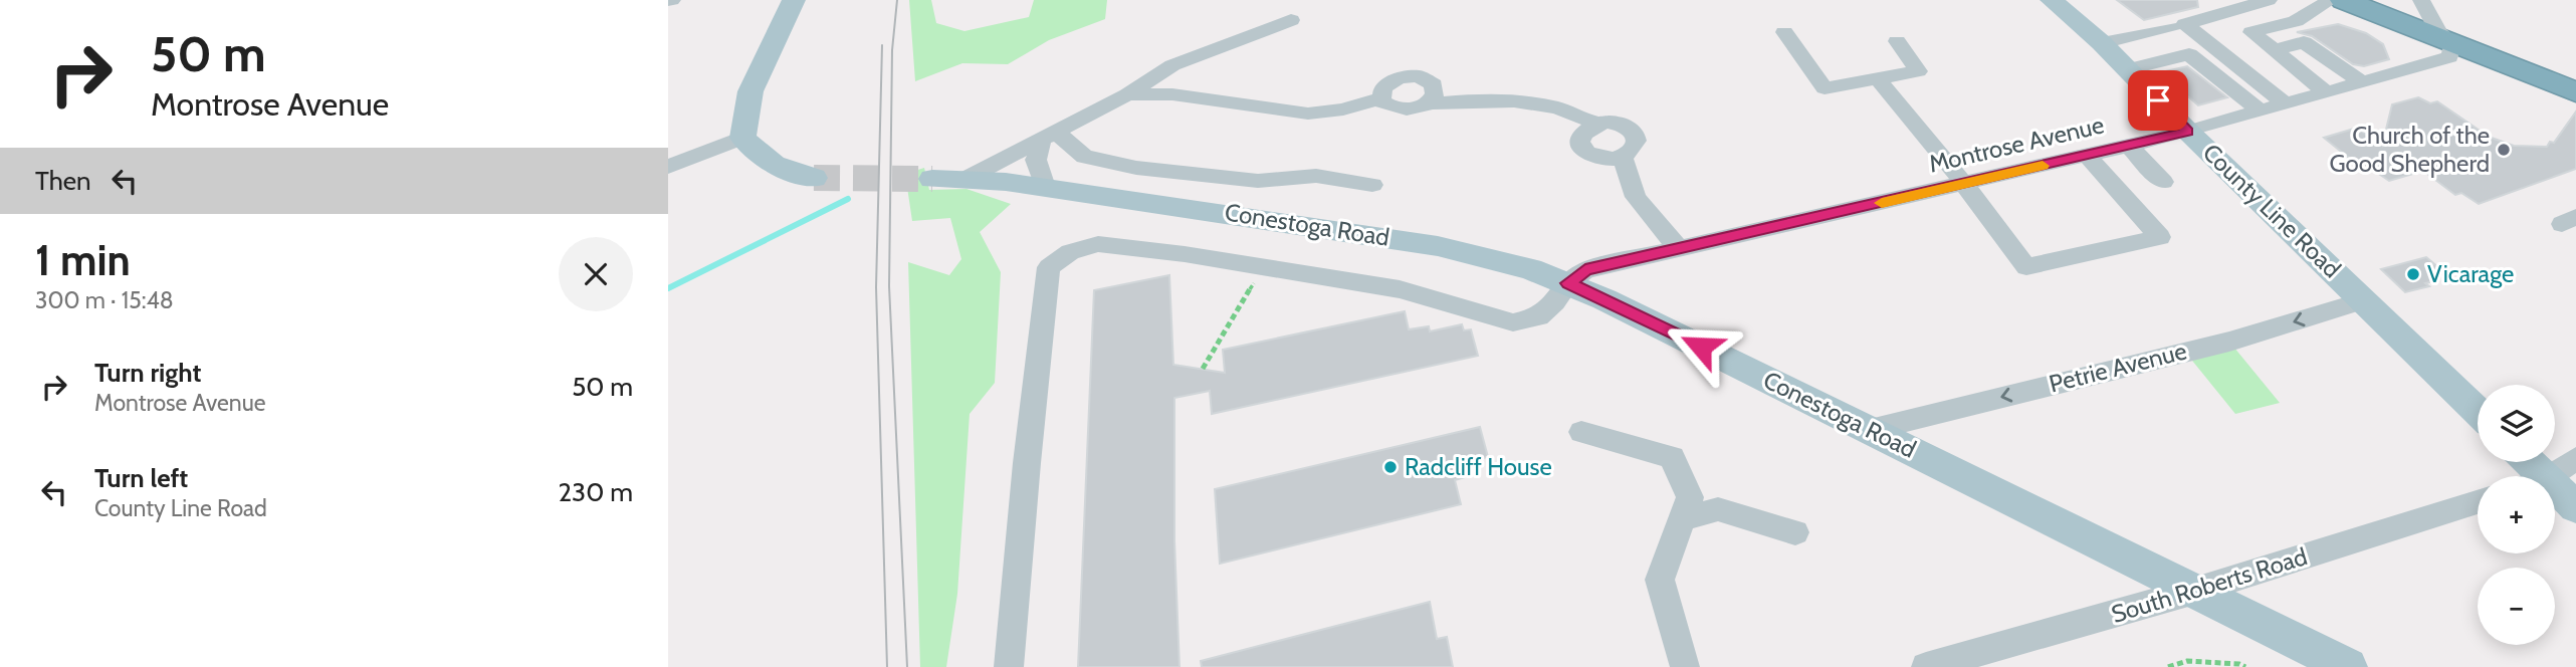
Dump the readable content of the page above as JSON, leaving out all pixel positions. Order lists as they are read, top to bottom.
{
  "streets": {
    "main road": ["County Line Road", "Conestoga Road"],
    "street": ["Montrose Avenue", "Petrie Avenue", "South Roberts Road"]
  },
  "crossings": [
    ["Montrose Avenue", "County Line Road"],
    ["Montrose Avenue", "Conestoga Road"],
    ["County Line Road", "Petrie Avenue"],
    ["Conestoga Road", "Petrie Avenue"],
    ["Conestoga Road", "South Roberts Road"]
  ],
  "one_way": ["Petrie Avenue"],
  "places": ["Church of the Good Shepherd", "Vicarage", "Radcliff House"],
  "page": {
    "turn": ["50 m", "Montrose Avenue"],
    "then": "Then",
    "heading": ["1 min", "300 m · 15:48"],
    "list": [
      {
        "name": "Turn right",
        "note": "Montrose Avenue",
        "value": "50 m"
      },
      {
        "name": "Turn left",
        "note": "County Line Road",
        "value": "230 m"
      }
    ],
    "map_buttons": ["+", "−"]
  }
}
